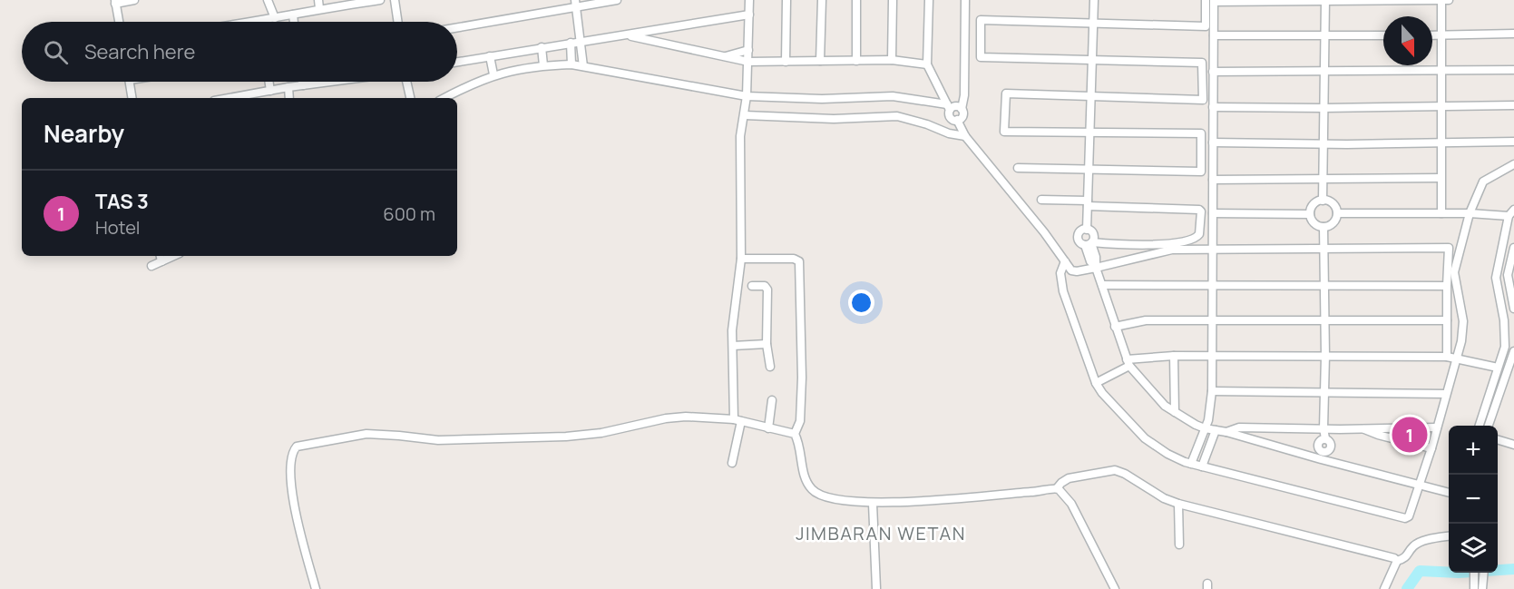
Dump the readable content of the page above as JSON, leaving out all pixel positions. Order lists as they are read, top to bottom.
{
  "districts": ["JIMBARAN WETAN"],
  "north": "bottom",
  "page": {
    "search": "Search here",
    "heading": "Nearby",
    "list": [
      {
        "mark": "1",
        "name": "TAS 3",
        "note": "Hotel",
        "value": "600 m"
      }
    ],
    "pins": "1",
    "map_buttons": ["+", "−"]
  }
}
